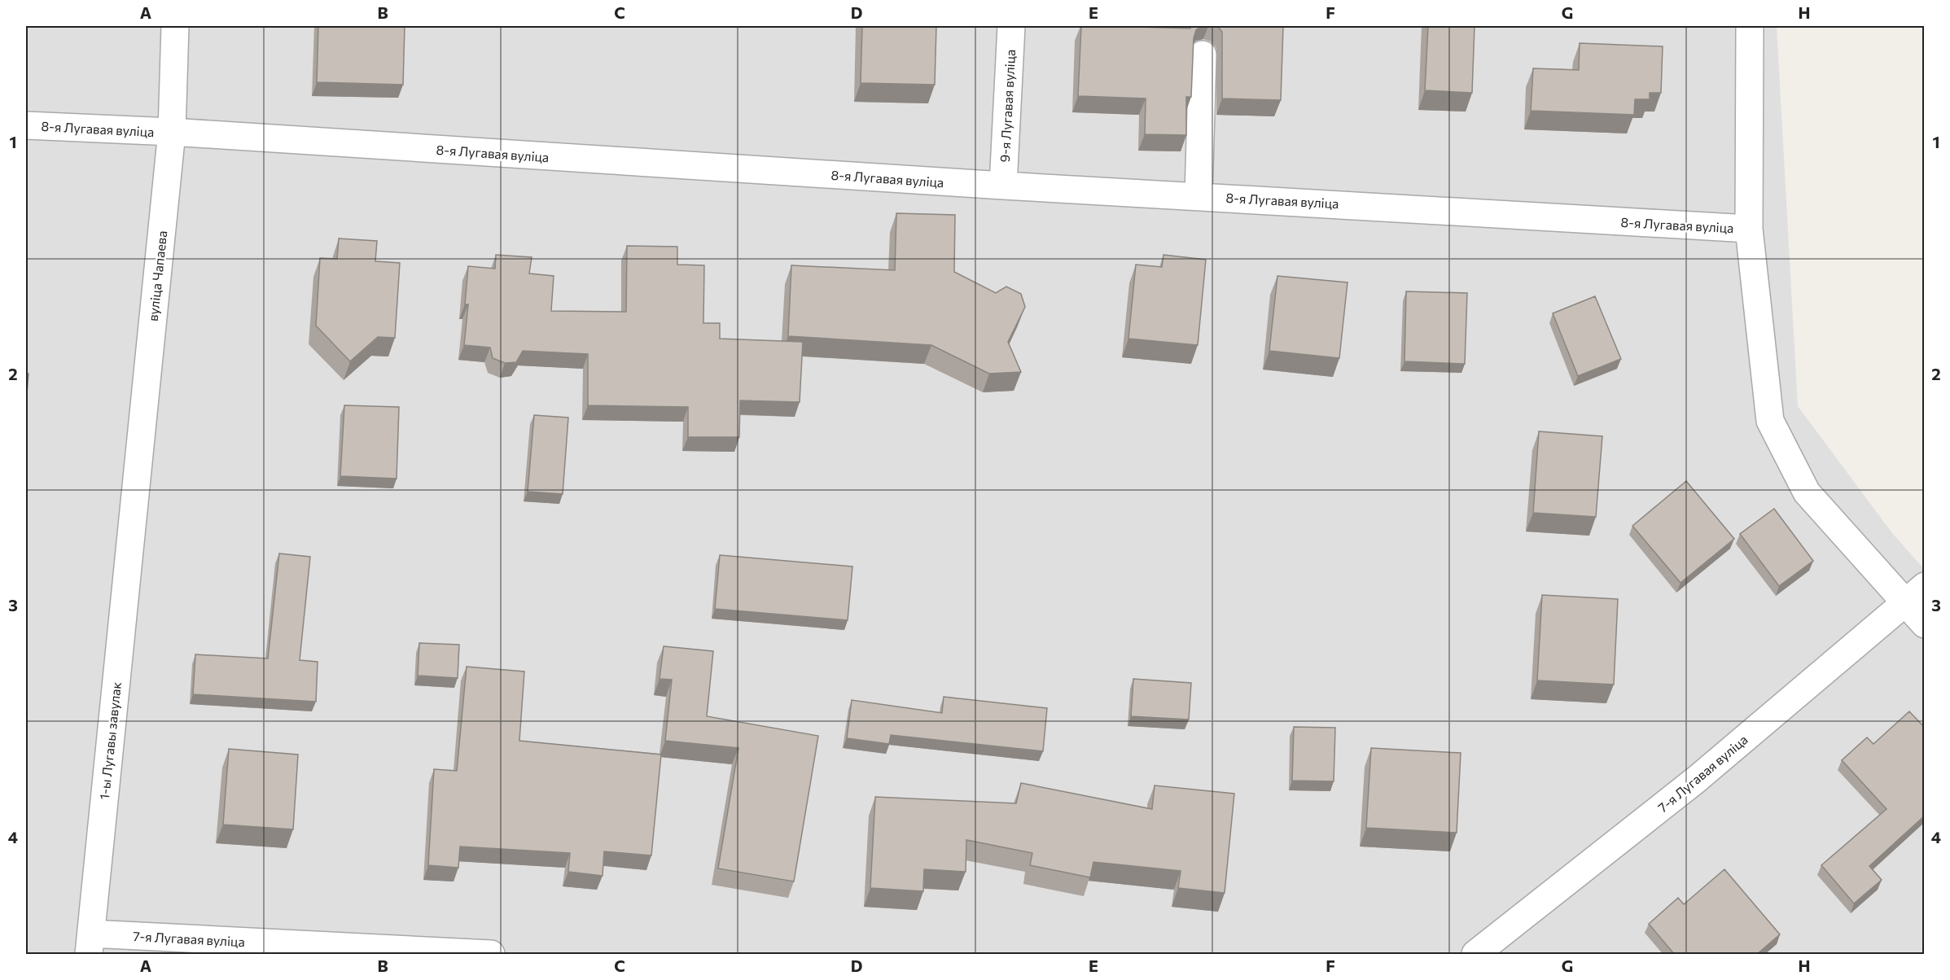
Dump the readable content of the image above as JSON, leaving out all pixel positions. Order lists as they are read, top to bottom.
{
  "streets": {
    "street": [
      "9-я Лугавая вуліца",
      "8-я Лугавая вуліца",
      "вуліца Чапаева",
      "1-ы Лугавы завулак",
      "7-я Лугавая вуліца"
    ]
  },
  "crossings": [
    ["9-я Лугавая вуліца", "8-я Лугавая вуліца"],
    ["8-я Лугавая вуліца", "вуліца Чапаева"],
    ["вуліца Чапаева", "1-ы Лугавы завулак"],
    ["1-ы Лугавы завулак", "7-я Лугавая вуліца"]
  ],
  "grid": {
    "columns": [
      "A",
      "B",
      "C",
      "D",
      "E",
      "F",
      "G",
      "H"
    ],
    "rows": [
      "1",
      "2",
      "3",
      "4"
    ]
  }
}
